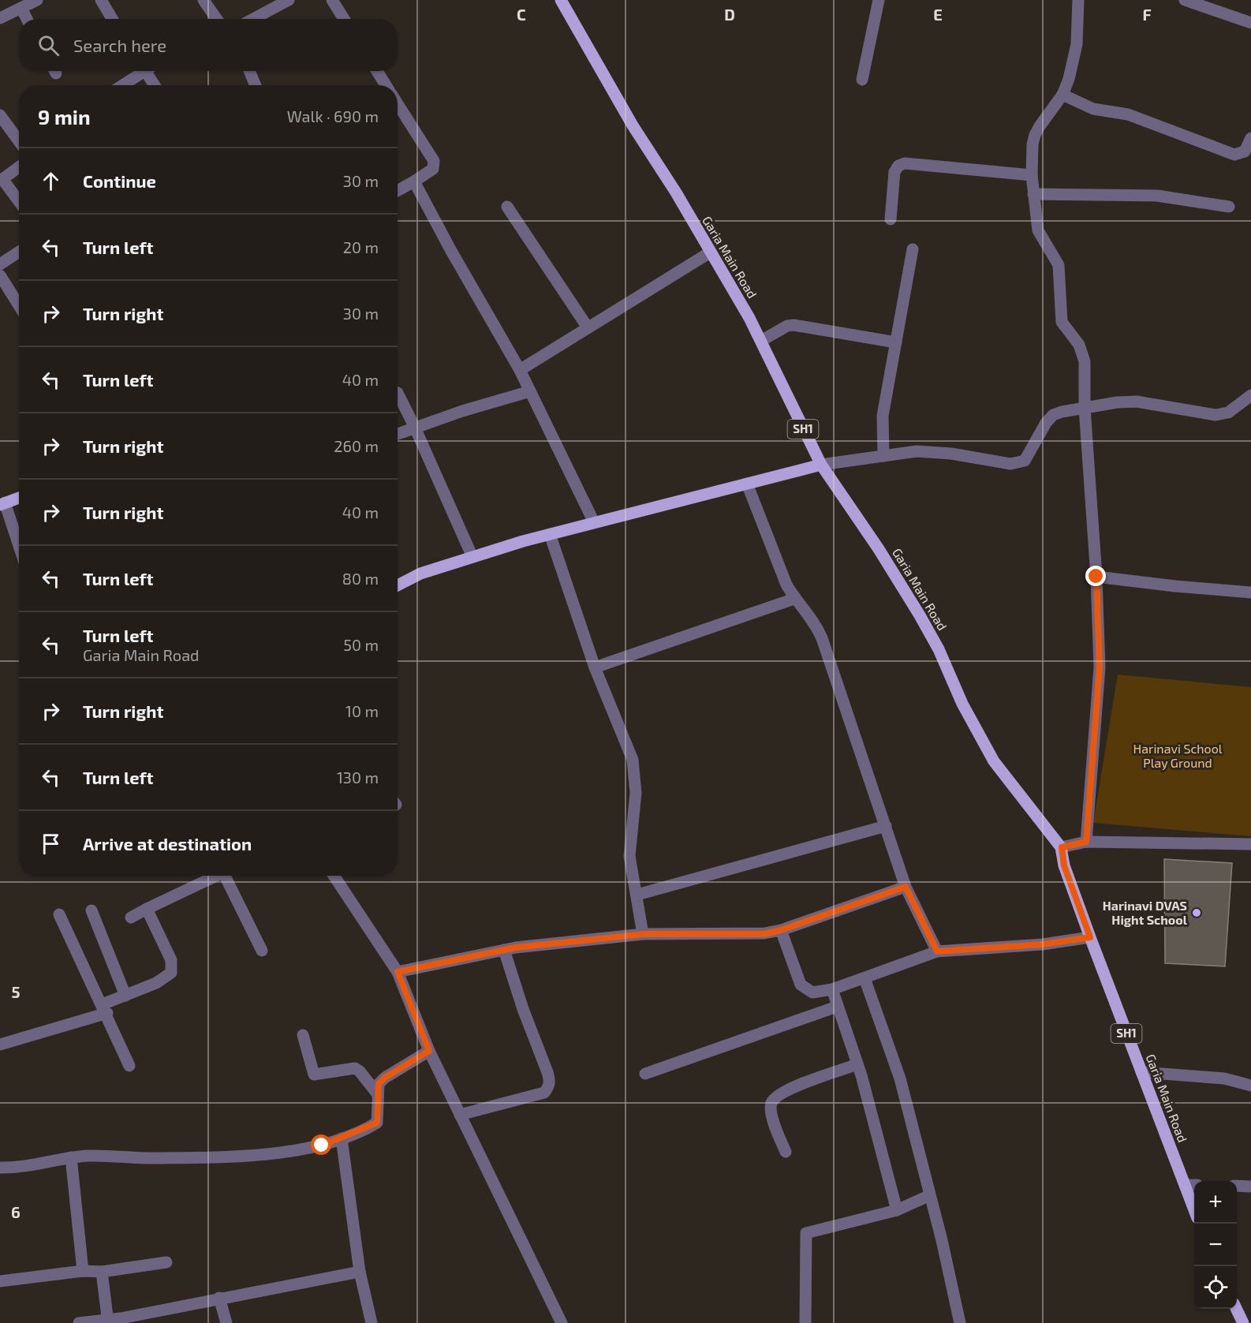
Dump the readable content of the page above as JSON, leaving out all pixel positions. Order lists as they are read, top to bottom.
{
  "streets": {
    "main road": ["Garia Main Road", "SH1"]
  },
  "parks": ["Harinavi School Play Ground"],
  "places": ["Harinavi DVAS Hight School"],
  "page": {
    "search": "Search here",
    "heading": ["9 min", "Walk · 690 m"],
    "list": [
      ["Continue", "30 m"],
      ["Turn left", "20 m"],
      ["Turn right", "30 m"],
      ["Turn left", "40 m"],
      ["Turn right", "260 m"],
      ["Turn right", "40 m"],
      ["Turn left", "80 m"],
      ["Turn left", "Garia Main Road", "50 m"],
      ["Turn right", "10 m"],
      ["Turn left", "130 m"],
      "Arrive at destination"
    ],
    "map_buttons": ["+", "−"]
  },
  "grid": {
    "columns": [
      "C",
      "D",
      "E",
      "F"
    ],
    "rows": ["5", "6"]
  }
}
